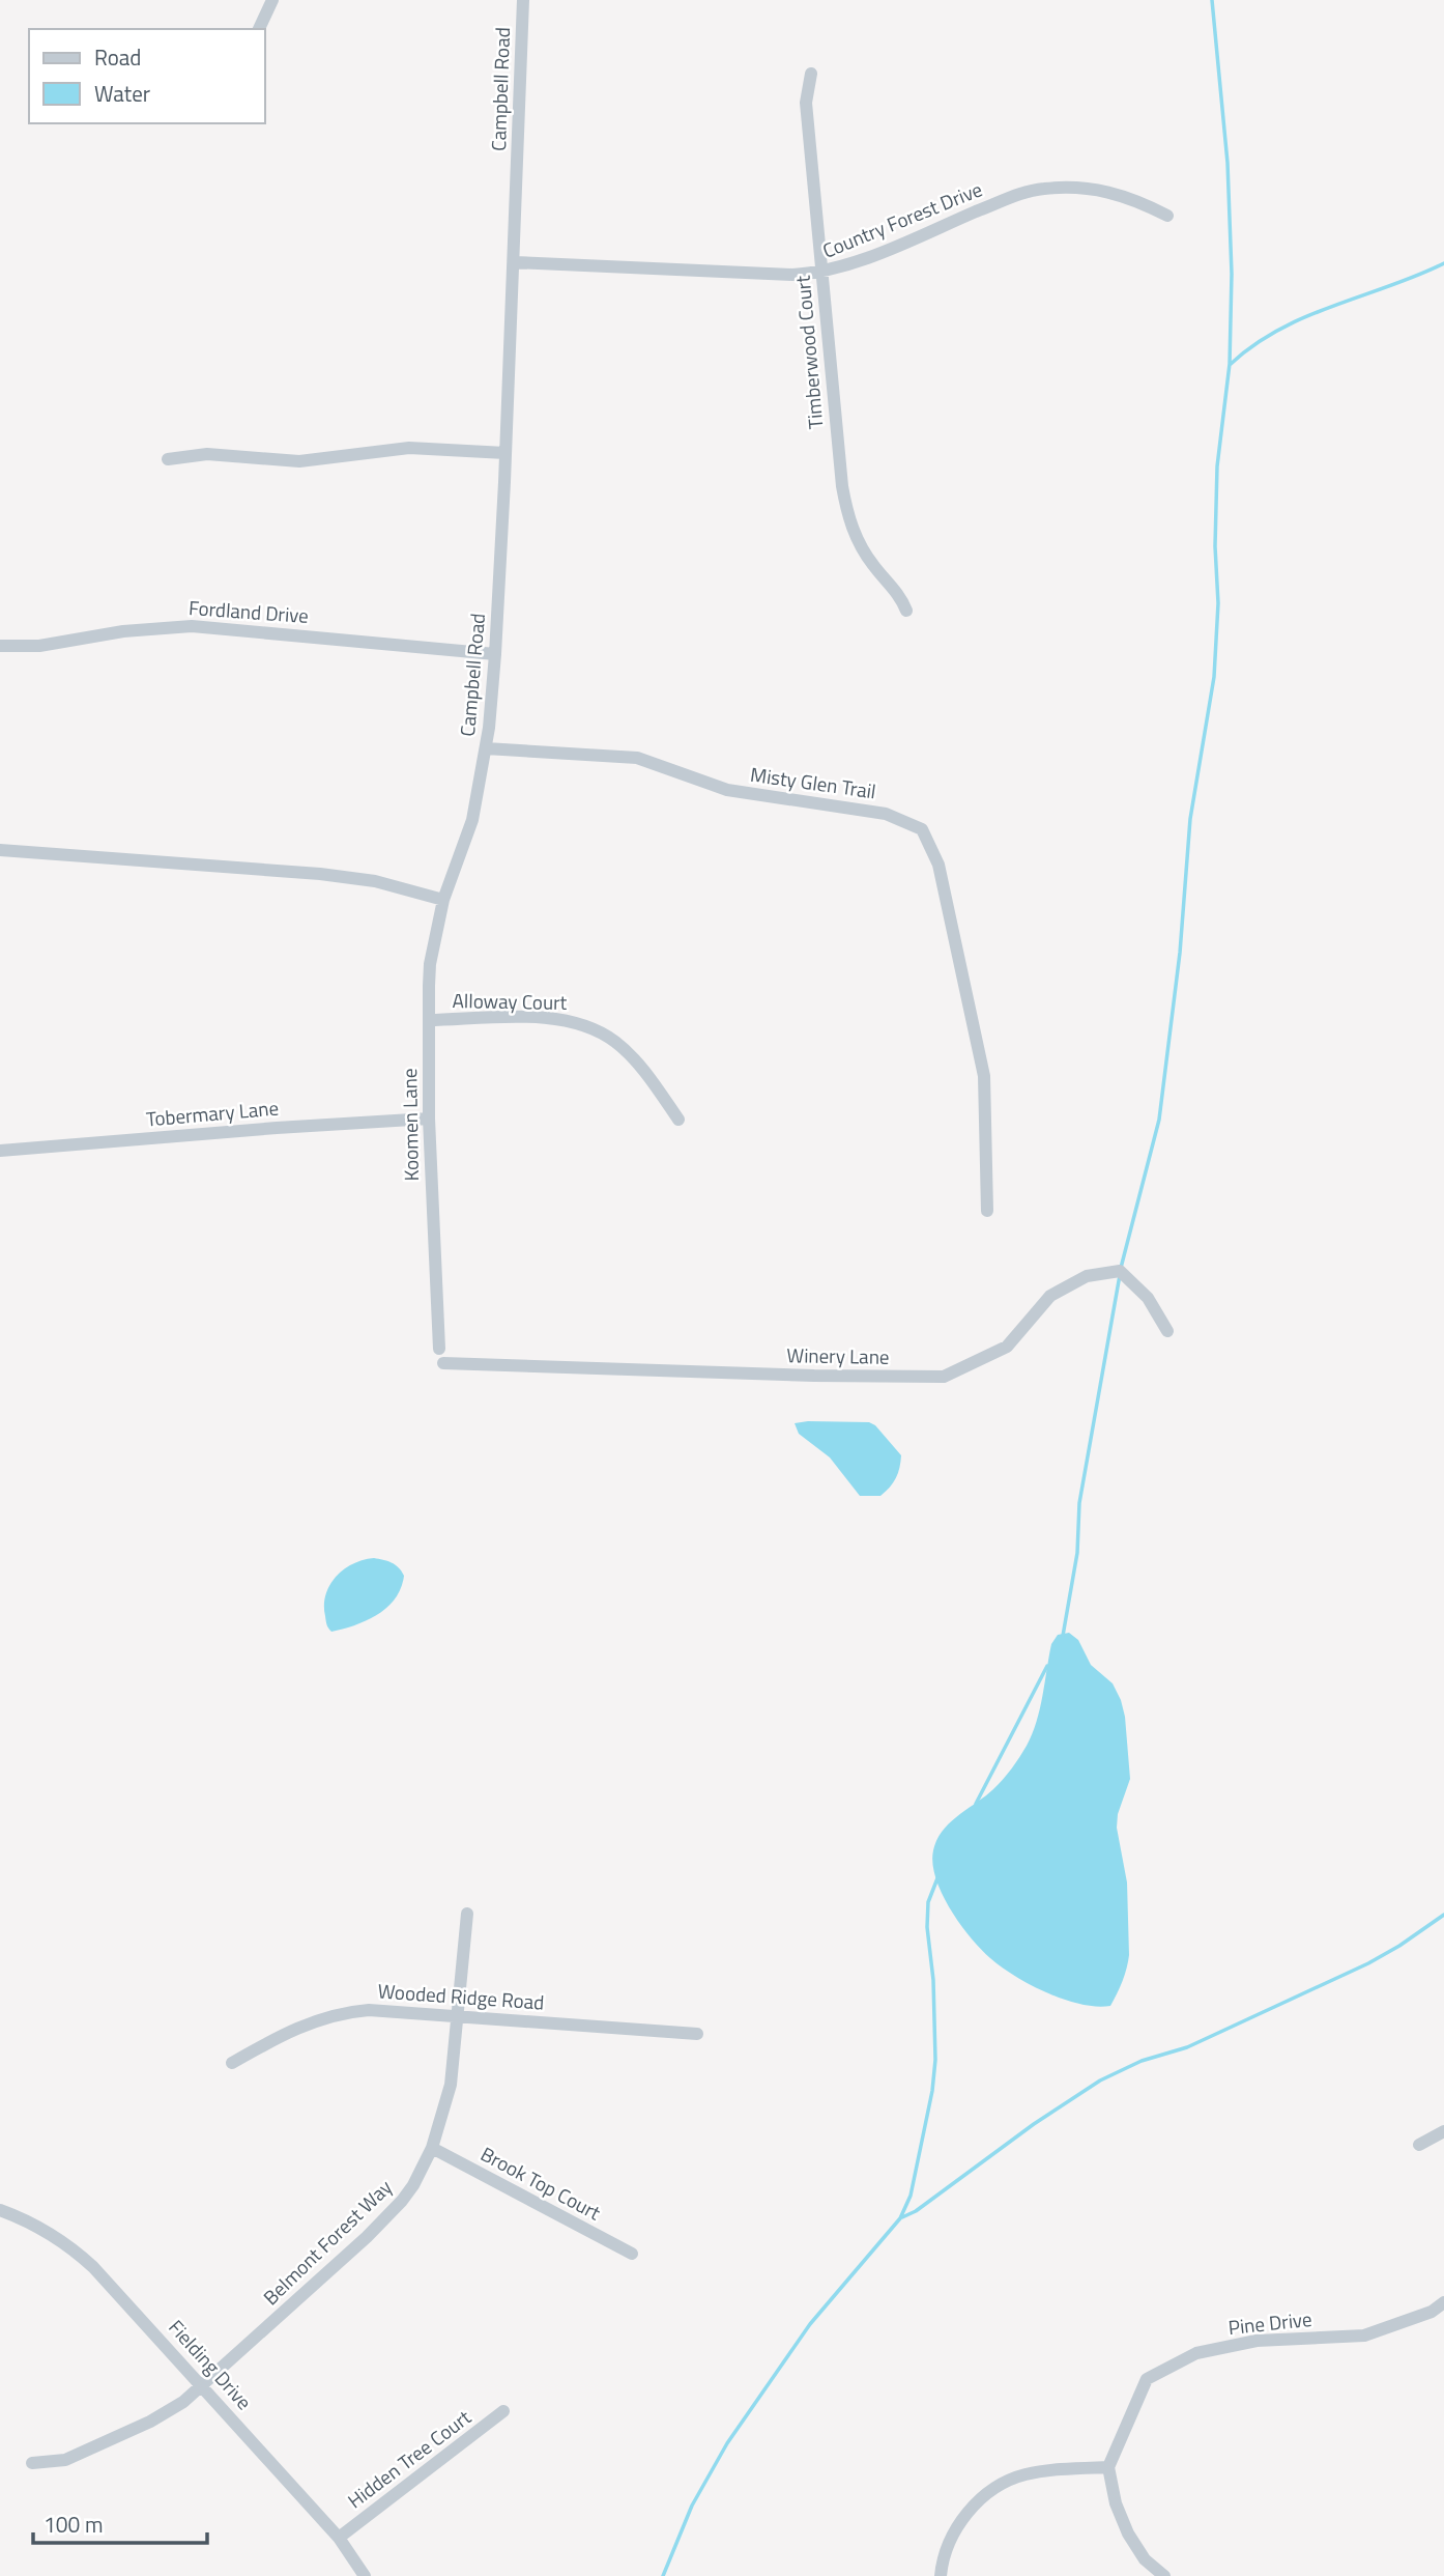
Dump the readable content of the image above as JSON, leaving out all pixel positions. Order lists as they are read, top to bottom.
{
  "streets": {
    "street": [
      "Campbell Road",
      "Country Forest Drive",
      "Timberwood Court",
      "Fordland Drive",
      "Misty Glen Trail",
      "Alloway Court",
      "Tobermary Lane",
      "Koomen Lane",
      "Winery Lane",
      "Wooded Ridge Road",
      "Brook Top Court",
      "Belmont Forest Way",
      "Pine Drive",
      "Fielding Drive",
      "Hidden Tree Court"
    ]
  },
  "crossings": [
    ["Campbell Road", "Country Forest Drive"],
    ["Campbell Road", "Fordland Drive"],
    ["Campbell Road", "Misty Glen Trail"],
    ["Campbell Road", "Koomen Lane"],
    ["Country Forest Drive", "Timberwood Court"],
    ["Alloway Court", "Koomen Lane"],
    ["Tobermary Lane", "Koomen Lane"],
    ["Wooded Ridge Road", "Belmont Forest Way"],
    ["Brook Top Court", "Belmont Forest Way"],
    ["Belmont Forest Way", "Fielding Drive"],
    ["Fielding Drive", "Hidden Tree Court"]
  ],
  "legend": ["Road", "Water"],
  "scale_bar": "100 m"
}
